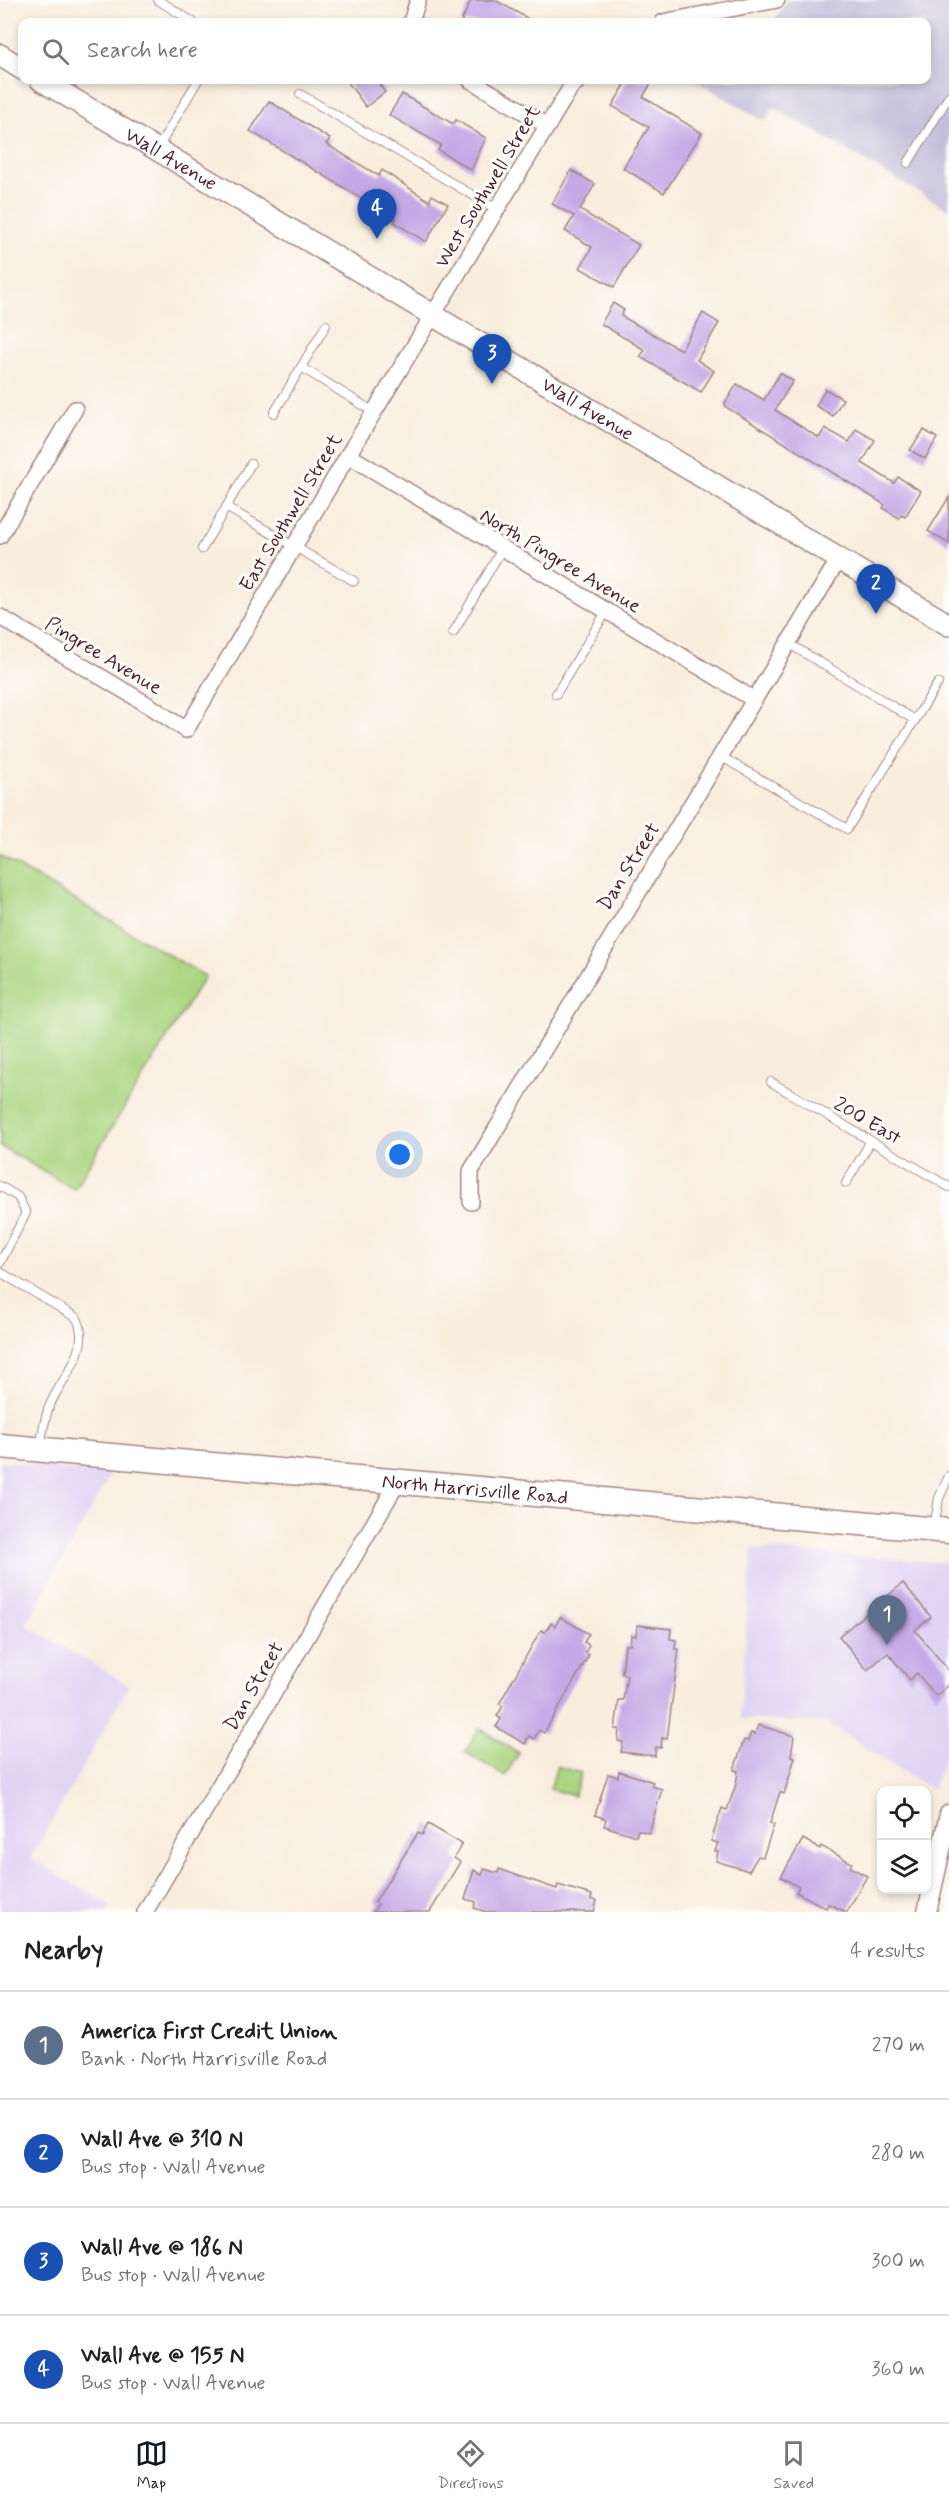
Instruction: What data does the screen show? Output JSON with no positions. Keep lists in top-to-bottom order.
{
  "streets": {
    "main road": ["Wall Avenue", "North Harrisville Road"],
    "street": [
      "West Southwell Street",
      "East Southwell Street",
      "North Pingree Avenue",
      "Pingree Avenue",
      "Dan Street"
    ],
    "lane": ["200 East"]
  },
  "crossings": [
    ["Wall Avenue", "West Southwell Street"],
    ["Wall Avenue", "East Southwell Street"],
    ["Wall Avenue", "Dan Street"],
    ["West Southwell Street", "East Southwell Street"],
    ["East Southwell Street", "North Pingree Avenue"],
    ["East Southwell Street", "Pingree Avenue"],
    ["North Pingree Avenue", "Dan Street"],
    ["Dan Street", "North Harrisville Road"]
  ],
  "page": {
    "search": "Search here",
    "pins": [
      "4",
      "3",
      "2",
      "1"
    ],
    "heading": ["Nearby", "4 results"],
    "list": [
      {
        "mark": "1",
        "name": "America First Credit Union",
        "note": "Bank · North Harrisville Road",
        "value": "270 m"
      },
      {
        "mark": "2",
        "name": "Wall Ave @ 310 N",
        "note": "Bus stop · Wall Avenue",
        "value": "280 m"
      },
      {
        "mark": "3",
        "name": "Wall Ave @ 186 N",
        "note": "Bus stop · Wall Avenue",
        "value": "300 m"
      },
      {
        "mark": "4",
        "name": "Wall Ave @ 155 N",
        "note": "Bus stop · Wall Avenue",
        "value": "360 m"
      }
    ],
    "nav": ["Map", "Directions", "Saved"]
  }
}
